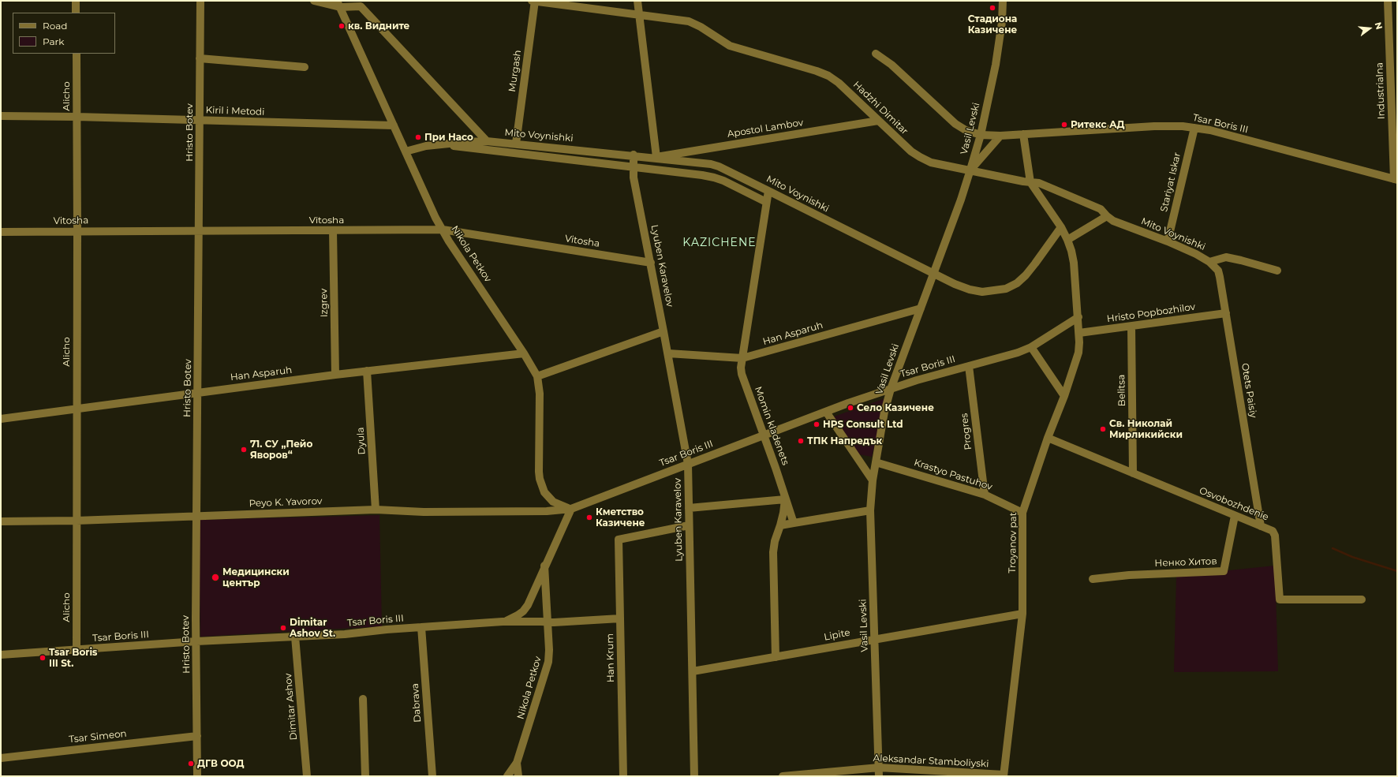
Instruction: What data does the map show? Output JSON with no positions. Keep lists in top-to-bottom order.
{
  "streets": {
    "street": [
      "Murgash",
      "Industrialna",
      "Alicho",
      "Hadzhi Dimitar",
      "Kiril i Metodi",
      "Tsar Boris III",
      "Apostol Lambov",
      "Vasil Levski",
      "Hristo Botev",
      "Mito Voynishki",
      "Stariyat Iskar",
      "Vitosha",
      "Nikola Petkov",
      "Lyuben Karavelov",
      "Izgrev",
      "Hristo Popbozhilov",
      "Han Asparuh",
      "Belitsa",
      "Otets Paisiy",
      "Momin kladenets",
      "Progres",
      "Dyula",
      "Krastyo Pastuhov",
      "Peyo K. Yavorov",
      "Osvobozhdenie",
      "Troyanov pat",
      "Ненко Хитов",
      "Lipite",
      "Han Krum",
      "Dabrava",
      "Dimitar Ashov",
      "Tsar Simeon",
      "Aleksandar Stamboliyski"
    ]
  },
  "crossings": [
    ["Murgash", "Hadzhi Dimitar"],
    ["Murgash", "Mito Voynishki"],
    ["Industrialna", "Tsar Boris III"],
    ["Alicho", "Kiril i Metodi"],
    ["Alicho", "Tsar Boris III"],
    ["Alicho", "Vitosha"],
    ["Alicho", "Han Asparuh"],
    ["Alicho", "Peyo K. Yavorov"],
    ["Hadzhi Dimitar", "Apostol Lambov"],
    ["Hadzhi Dimitar", "Vasil Levski"],
    ["Hadzhi Dimitar", "Mito Voynishki"],
    ["Kiril i Metodi", "Hristo Botev"],
    ["Kiril i Metodi", "Nikola Petkov"],
    ["Tsar Boris III", "Vasil Levski"],
    ["Tsar Boris III", "Hristo Botev"],
    ["Tsar Boris III", "Stariyat Iskar"],
    ["Tsar Boris III", "Nikola Petkov"],
    ["Tsar Boris III", "Lyuben Karavelov"],
    ["Tsar Boris III", "Momin kladenets"],
    ["Tsar Boris III", "Progres"],
    ["Tsar Boris III", "Peyo K. Yavorov"],
    ["Tsar Boris III", "Troyanov pat"],
    ["Tsar Boris III", "Han Krum"],
    ["Tsar Boris III", "Dabrava"],
    ["Tsar Boris III", "Dimitar Ashov"],
    ["Apostol Lambov", "Mito Voynishki"],
    ["Vasil Levski", "Mito Voynishki"],
    ["Vasil Levski", "Han Asparuh"],
    ["Vasil Levski", "Krastyo Pastuhov"],
    ["Vasil Levski", "Lipite"],
    ["Vasil Levski", "Aleksandar Stamboliyski"],
    ["Hristo Botev", "Vitosha"],
    ["Hristo Botev", "Han Asparuh"],
    ["Hristo Botev", "Peyo K. Yavorov"],
    ["Hristo Botev", "Tsar Simeon"],
    ["Mito Voynishki", "Stariyat Iskar"],
    ["Mito Voynishki", "Nikola Petkov"],
    ["Mito Voynishki", "Lyuben Karavelov"],
    ["Mito Voynishki", "Otets Paisiy"],
    ["Mito Voynishki", "Momin kladenets"],
    ["Vitosha", "Nikola Petkov"],
    ["Vitosha", "Lyuben Karavelov"],
    ["Vitosha", "Izgrev"],
    ["Nikola Petkov", "Han Asparuh"],
    ["Nikola Petkov", "Peyo K. Yavorov"],
    ["Lyuben Karavelov", "Han Asparuh"],
    ["Lyuben Karavelov", "Lipite"],
    ["Lyuben Karavelov", "Han Krum"],
    ["Izgrev", "Han Asparuh"],
    ["Hristo Popbozhilov", "Belitsa"],
    ["Hristo Popbozhilov", "Otets Paisiy"],
    ["Hristo Popbozhilov", "Troyanov pat"],
    ["Han Asparuh", "Momin kladenets"],
    ["Han Asparuh", "Dyula"],
    ["Belitsa", "Osvobozhdenie"],
    ["Otets Paisiy", "Osvobozhdenie"],
    ["Progres", "Krastyo Pastuhov"],
    ["Dyula", "Peyo K. Yavorov"],
    ["Krastyo Pastuhov", "Troyanov pat"],
    ["Osvobozhdenie", "Troyanov pat"],
    ["Osvobozhdenie", "Ненко Хитов"],
    ["Troyanov pat", "Lipite"],
    ["Troyanov pat", "Aleksandar Stamboliyski"]
  ],
  "districts": ["KAZICHENE"],
  "places": [
    "Стадиона Казичене",
    "кв. Видните",
    "Ритекс АД",
    "При Насо",
    "Село Казичене",
    "HPS Consult Ltd",
    "Св. Николай Мирликийски",
    "ТПК Напредък",
    "71. СУ „Пейо Яворов“",
    "Кметство Казичене",
    "Медицински център",
    "Dimitar Ashov St.",
    "Tsar Boris III St.",
    "ДГВ ООД"
  ],
  "legend": ["Road", "Park"],
  "north": "right"
}
